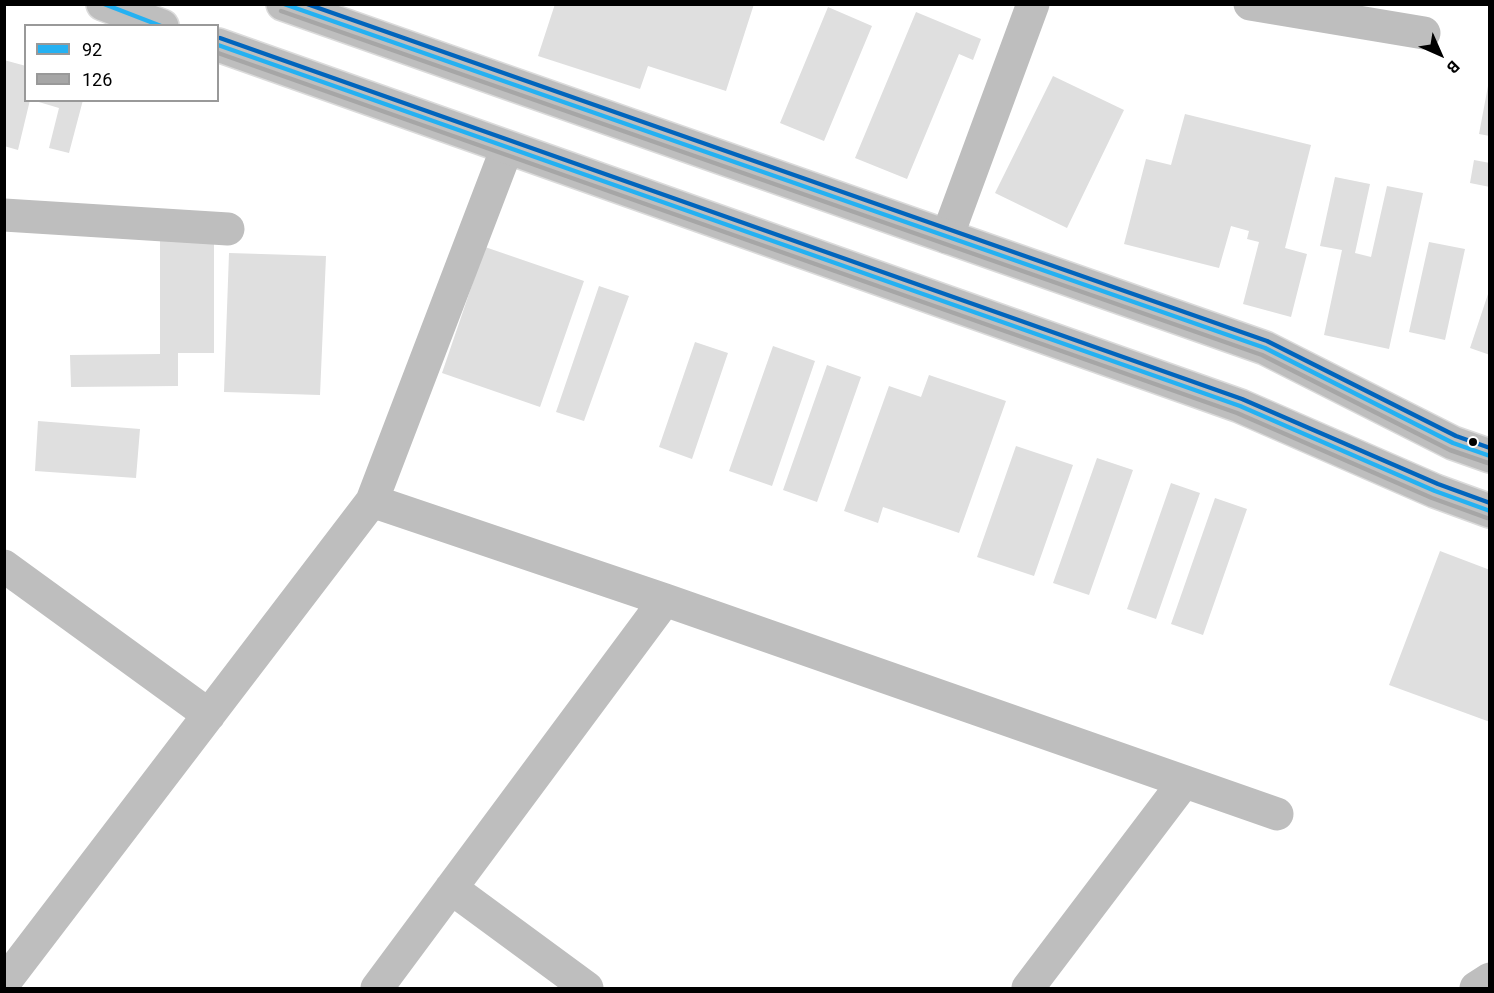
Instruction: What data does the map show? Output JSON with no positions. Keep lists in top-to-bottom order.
{
  "lines": ["transit line 92", "transit line 126"],
  "legend": ["92", "126"],
  "north": "bottom right"
}
